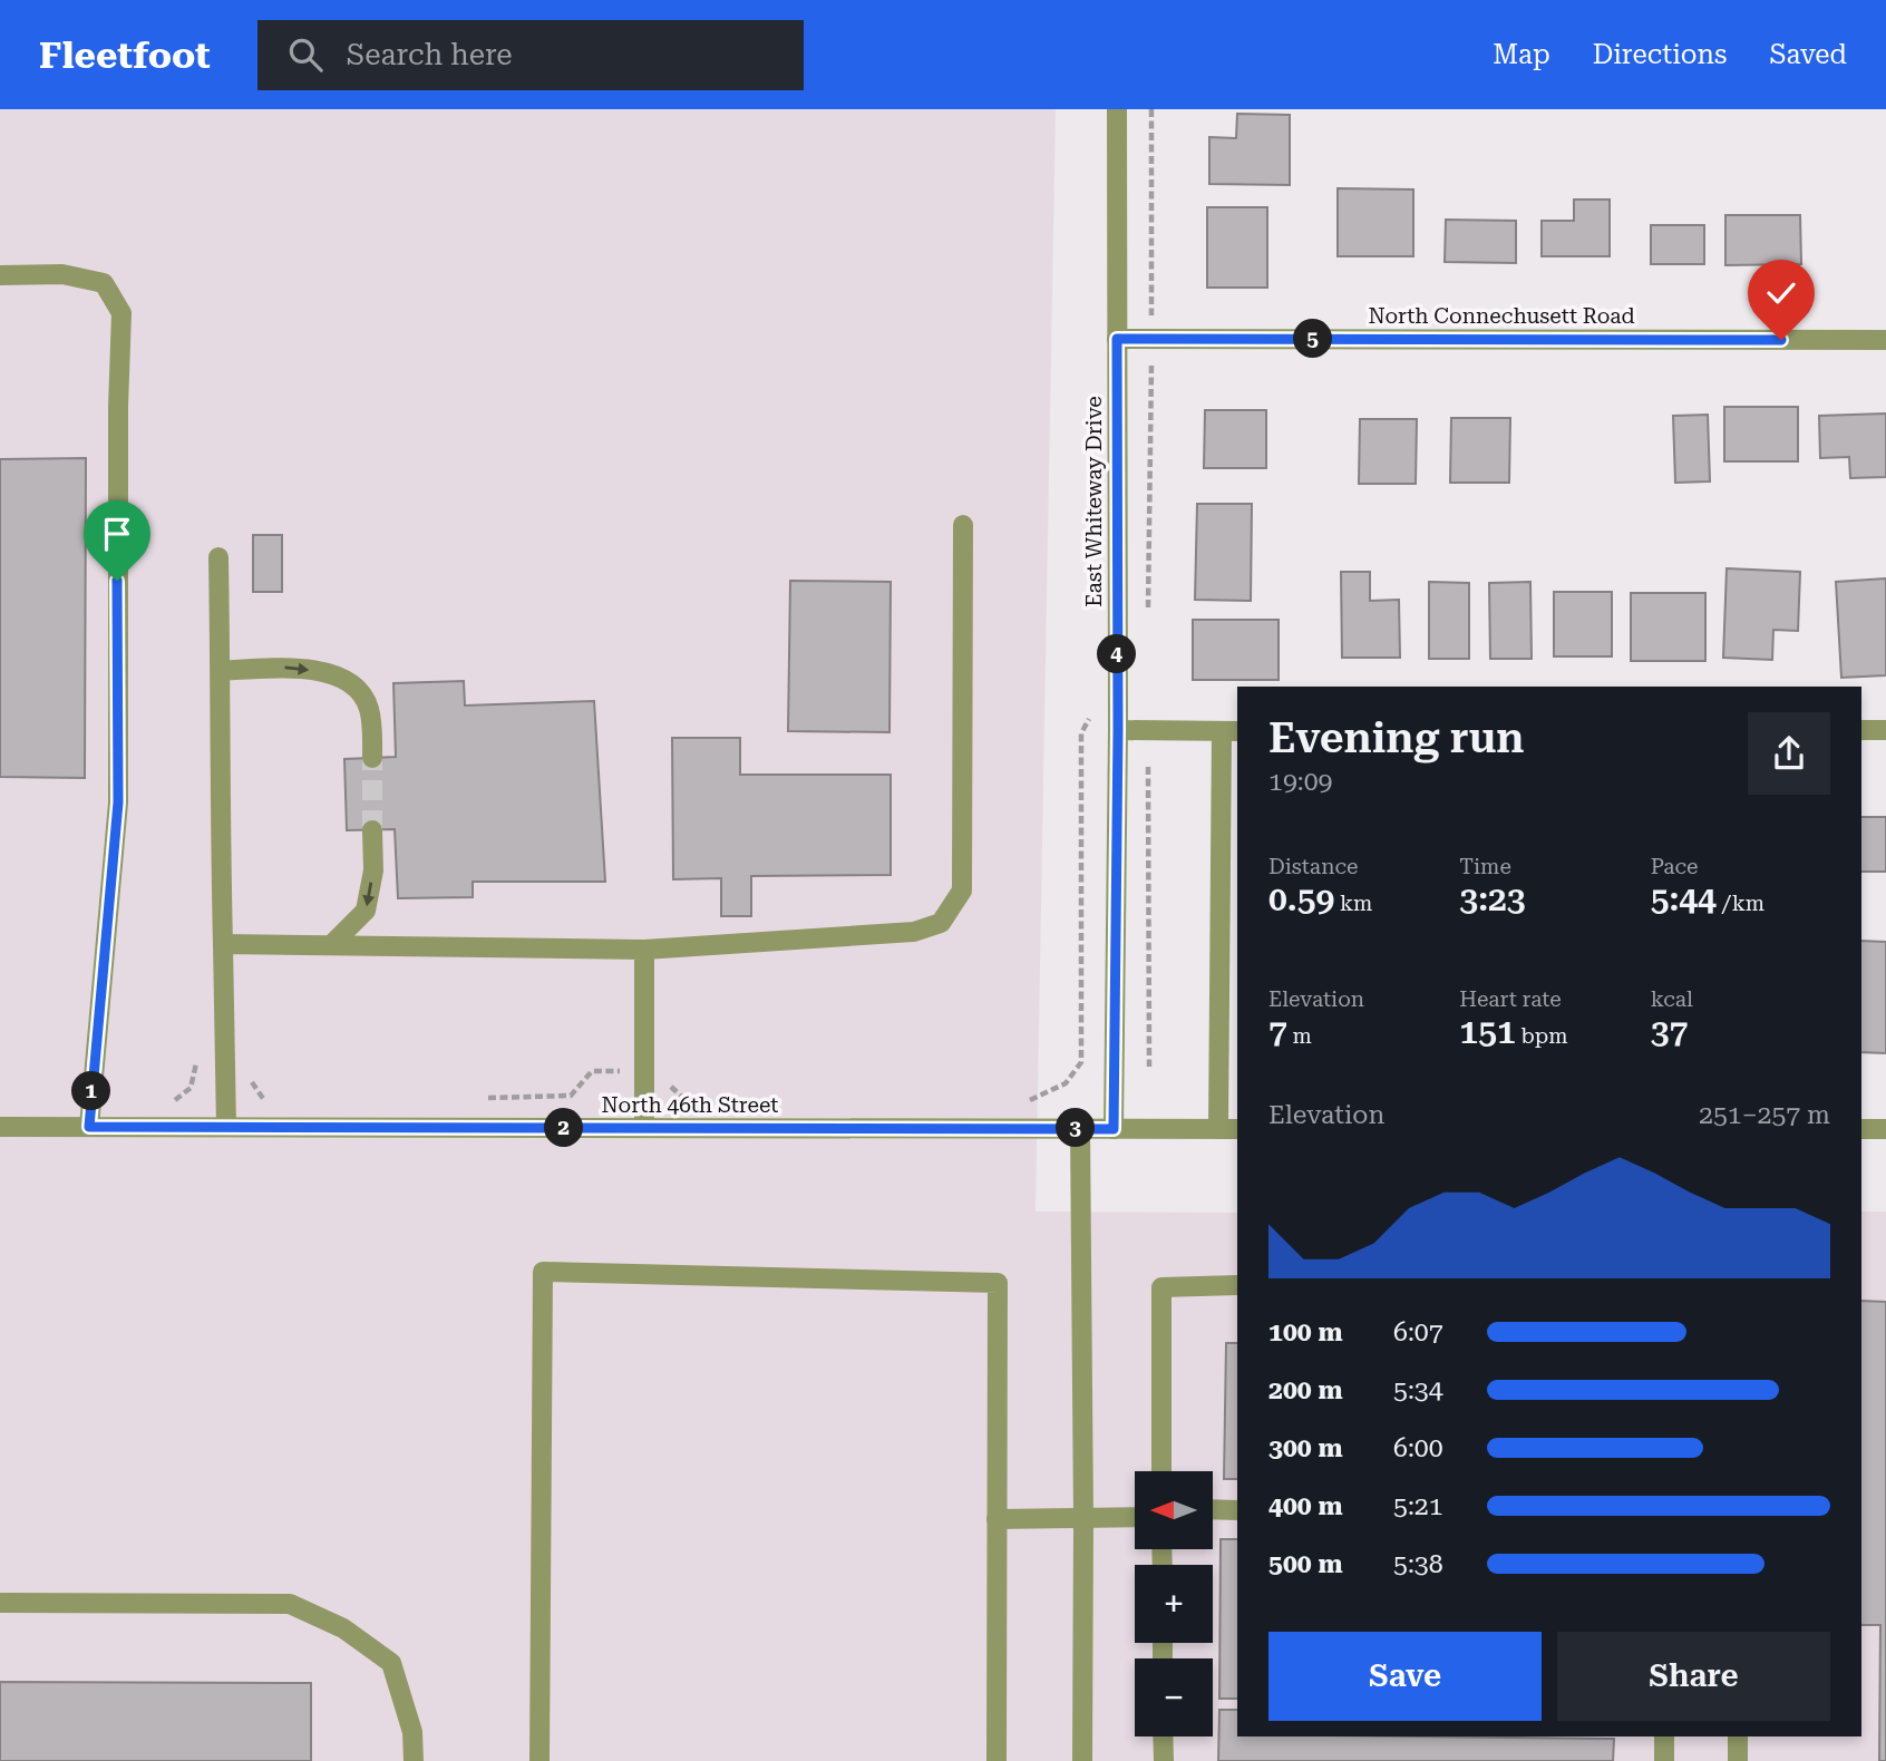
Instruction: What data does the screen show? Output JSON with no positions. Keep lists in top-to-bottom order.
{
  "streets": {
    "street": ["North Connechusett Road", "East Whiteway Drive", "North 46th Street"]
  },
  "crossings": [
    ["North Connechusett Road", "East Whiteway Drive"],
    ["East Whiteway Drive", "North 46th Street"]
  ],
  "north": "left",
  "page": {
    "header": "Fleetfoot",
    "search": "Search here",
    "nav": ["Map", "Directions", "Saved"],
    "pins": [
      "5",
      "4",
      "1",
      "2",
      "3"
    ],
    "heading": ["Evening run", "19:09"],
    "stats": [
      ["Distance", "0.59 km"],
      ["Time", "3:23"],
      ["Pace", "5:44 /km"],
      ["Elevation", "7 m"],
      ["Heart rate", "151 bpm"],
      ["kcal", "37"]
    ],
    "chart": ["Elevation", "251–257 m"],
    "list": [
      {
        "name": "100 m",
        "note": "6:07"
      },
      {
        "name": "200 m",
        "note": "5:34"
      },
      {
        "name": "300 m",
        "note": "6:00"
      },
      {
        "name": "400 m",
        "note": "5:21"
      },
      {
        "name": "500 m",
        "note": "5:38"
      }
    ],
    "map_buttons": ["+", "−"],
    "buttons": ["Save", "Share"]
  }
}
